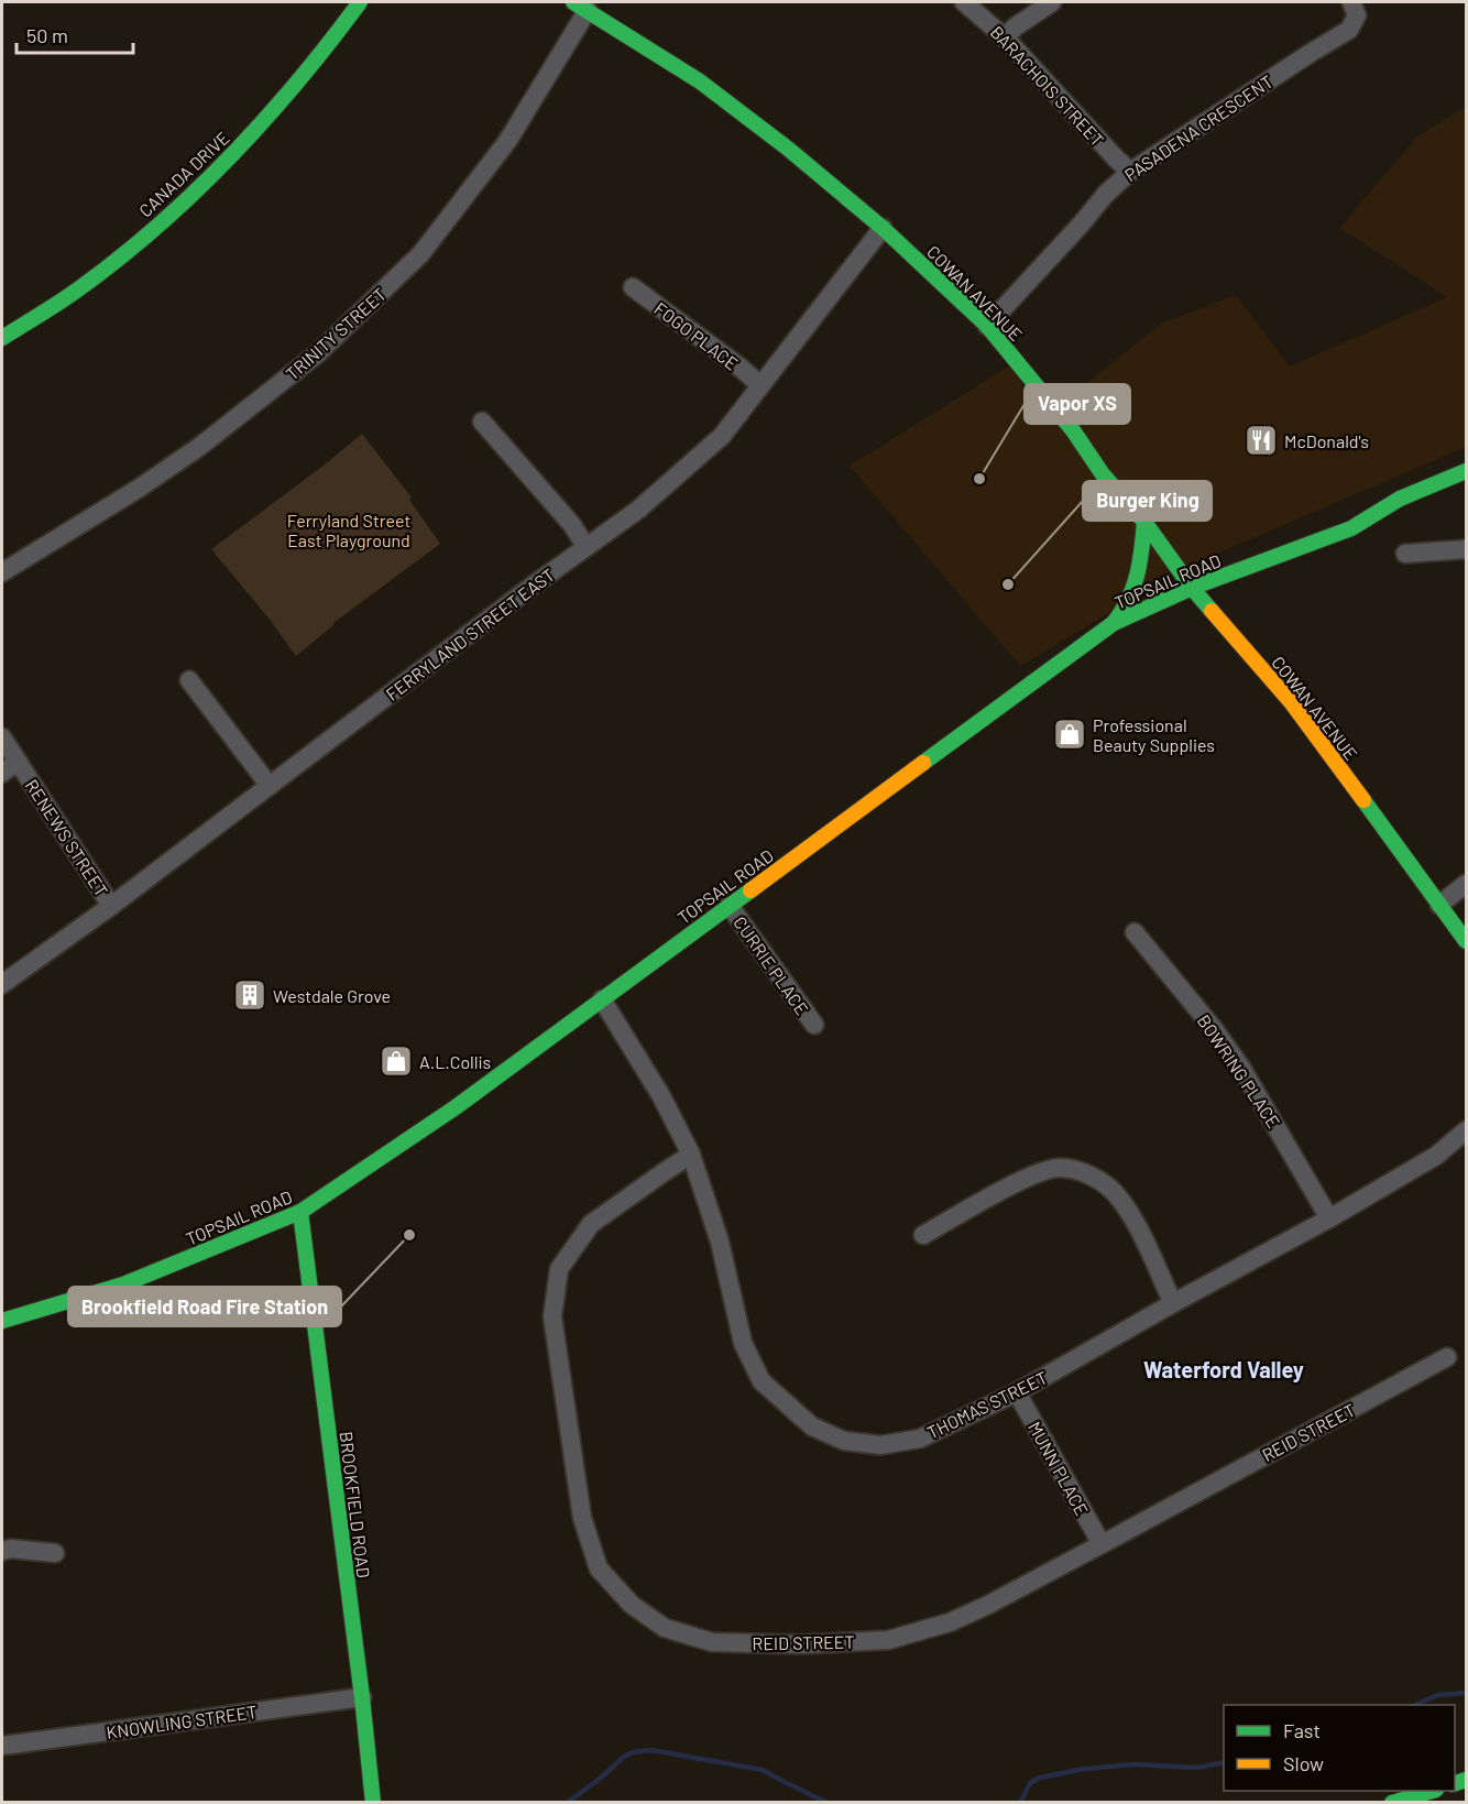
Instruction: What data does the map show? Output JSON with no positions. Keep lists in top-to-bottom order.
{
  "streets": {
    "main road": [
      "CANADA DRIVE",
      "COWAN AVENUE",
      "TOPSAIL ROAD",
      "BROOKFIELD ROAD"
    ],
    "street": [
      "BARACHOIS STREET",
      "PASADENA CRESCENT",
      "TRINITY STREET",
      "FOGO PLACE",
      "FERRYLAND STREET EAST",
      "RENEWS STREET",
      "CURRIE PLACE",
      "BOWRING PLACE",
      "THOMAS STREET",
      "REID STREET",
      "MUNN PLACE",
      "KNOWLING STREET"
    ]
  },
  "crossings": [
    ["BARACHOIS STREET", "PASADENA CRESCENT"],
    ["PASADENA CRESCENT", "COWAN AVENUE"],
    ["COWAN AVENUE", "TRINITY STREET"],
    ["COWAN AVENUE", "TOPSAIL ROAD"],
    ["COWAN AVENUE", "FERRYLAND STREET EAST"],
    ["FOGO PLACE", "FERRYLAND STREET EAST"],
    ["TOPSAIL ROAD", "CURRIE PLACE"],
    ["TOPSAIL ROAD", "THOMAS STREET"],
    ["TOPSAIL ROAD", "BROOKFIELD ROAD"],
    ["FERRYLAND STREET EAST", "RENEWS STREET"],
    ["BOWRING PLACE", "THOMAS STREET"],
    ["THOMAS STREET", "REID STREET"],
    ["THOMAS STREET", "MUNN PLACE"],
    ["REID STREET", "MUNN PLACE"],
    ["BROOKFIELD ROAD", "KNOWLING STREET"]
  ],
  "districts": ["Waterford Valley"],
  "parks": ["Ferryland Street East Playground"],
  "places": {
    "restaurant": ["McDonald's"],
    "other": ["Vapor XS", "Burger King", "Brookfield Road Fire Station"],
    "shop": ["Professional Beauty Supplies", "A.L.Collis"],
    "building": ["Westdale Grove"]
  },
  "legend": ["Fast", "Slow"],
  "scale_bar": "50 m"
}
